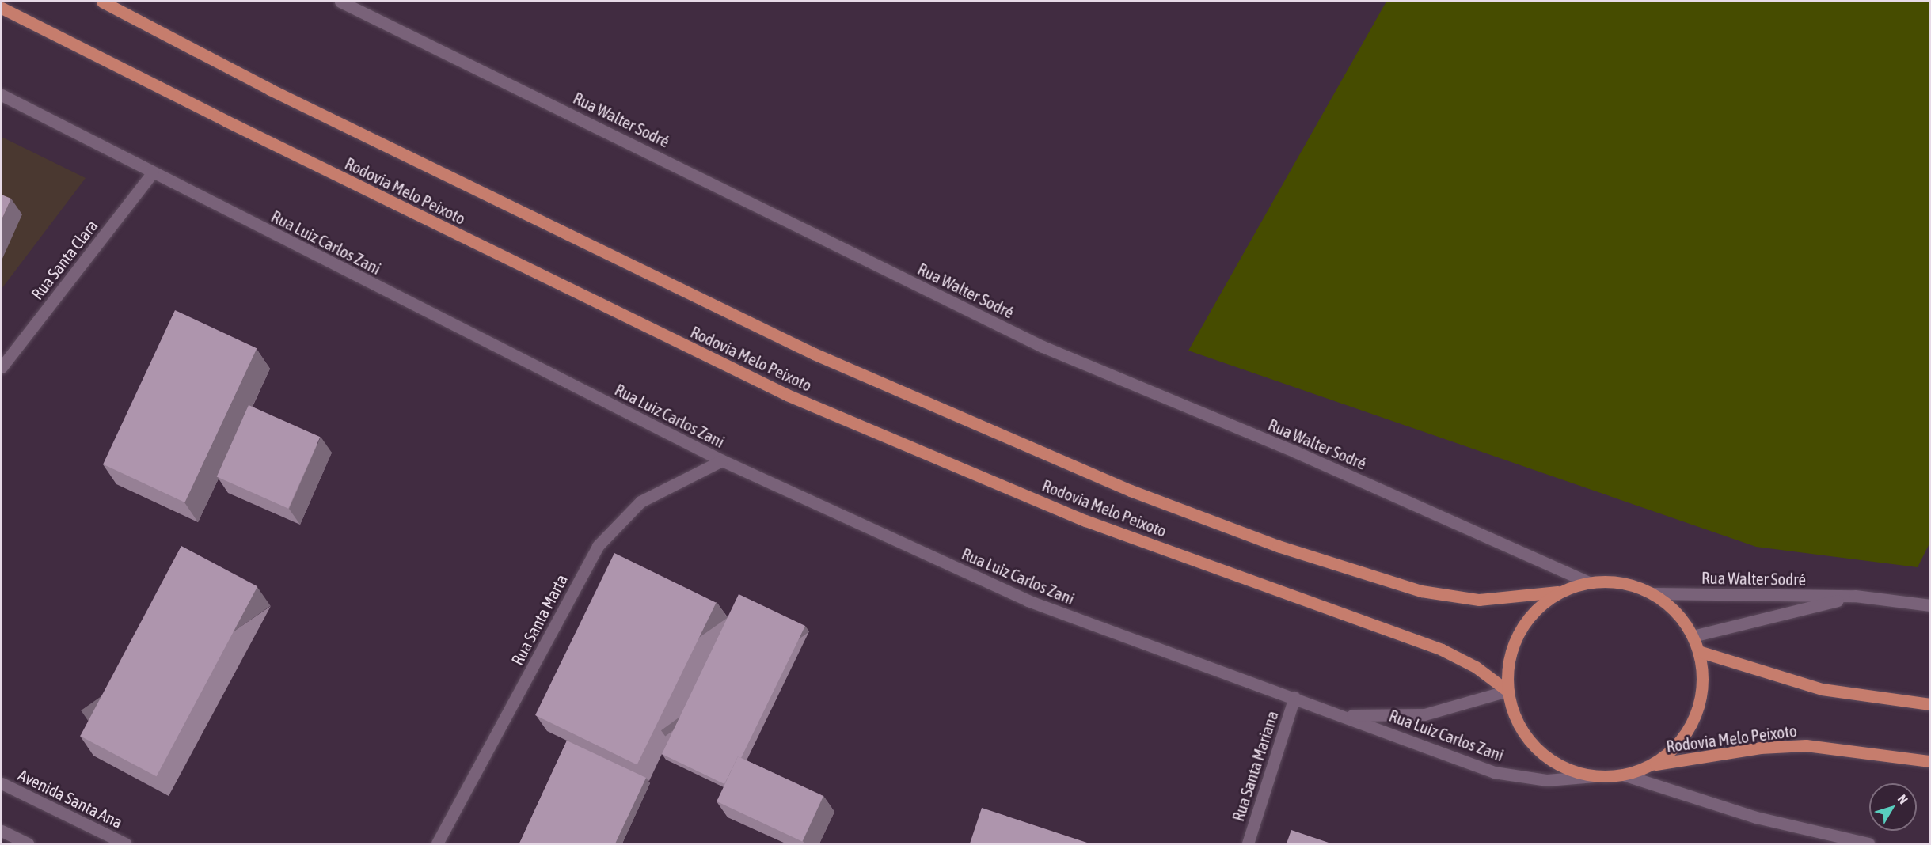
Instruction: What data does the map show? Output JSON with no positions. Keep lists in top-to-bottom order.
{
  "streets": {
    "main road": ["Rodovia Melo Peixoto"],
    "street": [
      "Rua Walter Sodré",
      "Rua Luiz Carlos Zani",
      "Rua Santa Clara",
      "Rua Santa Marta",
      "Rua Santa Mariana",
      "Avenida Santa Ana"
    ]
  },
  "crossings": [
    ["Rodovia Melo Peixoto", "Rua Luiz Carlos Zani"],
    ["Rua Luiz Carlos Zani", "Rua Santa Clara"],
    ["Rua Luiz Carlos Zani", "Rua Santa Marta"],
    ["Rua Luiz Carlos Zani", "Rua Santa Mariana"]
  ],
  "north": "top right"
}
